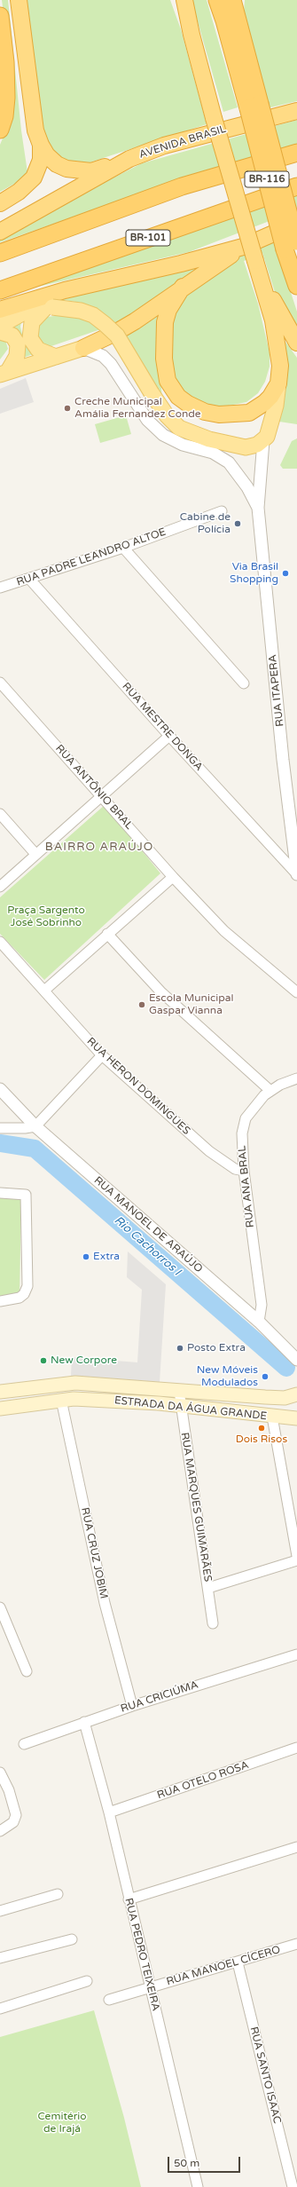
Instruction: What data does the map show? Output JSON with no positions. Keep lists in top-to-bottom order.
{
  "streets": {
    "highway": ["AVENIDA BRASIL", "BR-101"],
    "main road": ["ESTRADA DA ÁGUA GRANDE"],
    "street": [
      "RUA PADRE LEANDRO ALTOE",
      "RUA ITAPERA",
      "RUA MESTRE DONGA",
      "RUA ANTÔNIO BRAL",
      "RUA HERON DOMINGUES",
      "RUA ANA BRAL",
      "RUA MANOEL DE ARAÚJO",
      "RUA MARQUES GUIMARÃES",
      "RUA CRUZ JOBIM",
      "RUA CRICIÚMA",
      "RUA OTELO ROSA",
      "RUA PEDRO TEIXEIRA",
      "RUA MANOEL CÍCERO",
      "RUA SANTO ISAAC"
    ]
  },
  "crossings": [
    ["RUA PADRE LEANDRO ALTOE", "RUA MESTRE DONGA"],
    ["RUA ITAPERA", "RUA MESTRE DONGA"],
    ["RUA HERON DOMINGUES", "RUA ANA BRAL"],
    ["RUA ANA BRAL", "RUA MANOEL DE ARAÚJO"],
    ["ESTRADA DA ÁGUA GRANDE", "RUA MARQUES GUIMARÃES"],
    ["ESTRADA DA ÁGUA GRANDE", "RUA CRUZ JOBIM"],
    ["RUA CRUZ JOBIM", "RUA CRICIÚMA"],
    ["RUA CRICIÚMA", "RUA PEDRO TEIXEIRA"],
    ["RUA OTELO ROSA", "RUA PEDRO TEIXEIRA"],
    ["RUA PEDRO TEIXEIRA", "RUA MANOEL CÍCERO"],
    ["RUA MANOEL CÍCERO", "RUA SANTO ISAAC"]
  ],
  "districts": ["BAIRRO ARAÚJO"],
  "water": ["Rio Cachorros I"],
  "parks": ["Praça Sargento José Sobrinho", "Cemitério de Irajá"],
  "places": [
    "Creche Municipal Amália Fernandez Conde",
    "Cabine de Polícia",
    "Via Brasil Shopping",
    "Escola Municipal Gaspar Vianna",
    "Extra",
    "Posto Extra",
    "New Corpore",
    "New Móveis Modulados",
    "Dois Risos"
  ],
  "scale_bar": "50 m"
}
